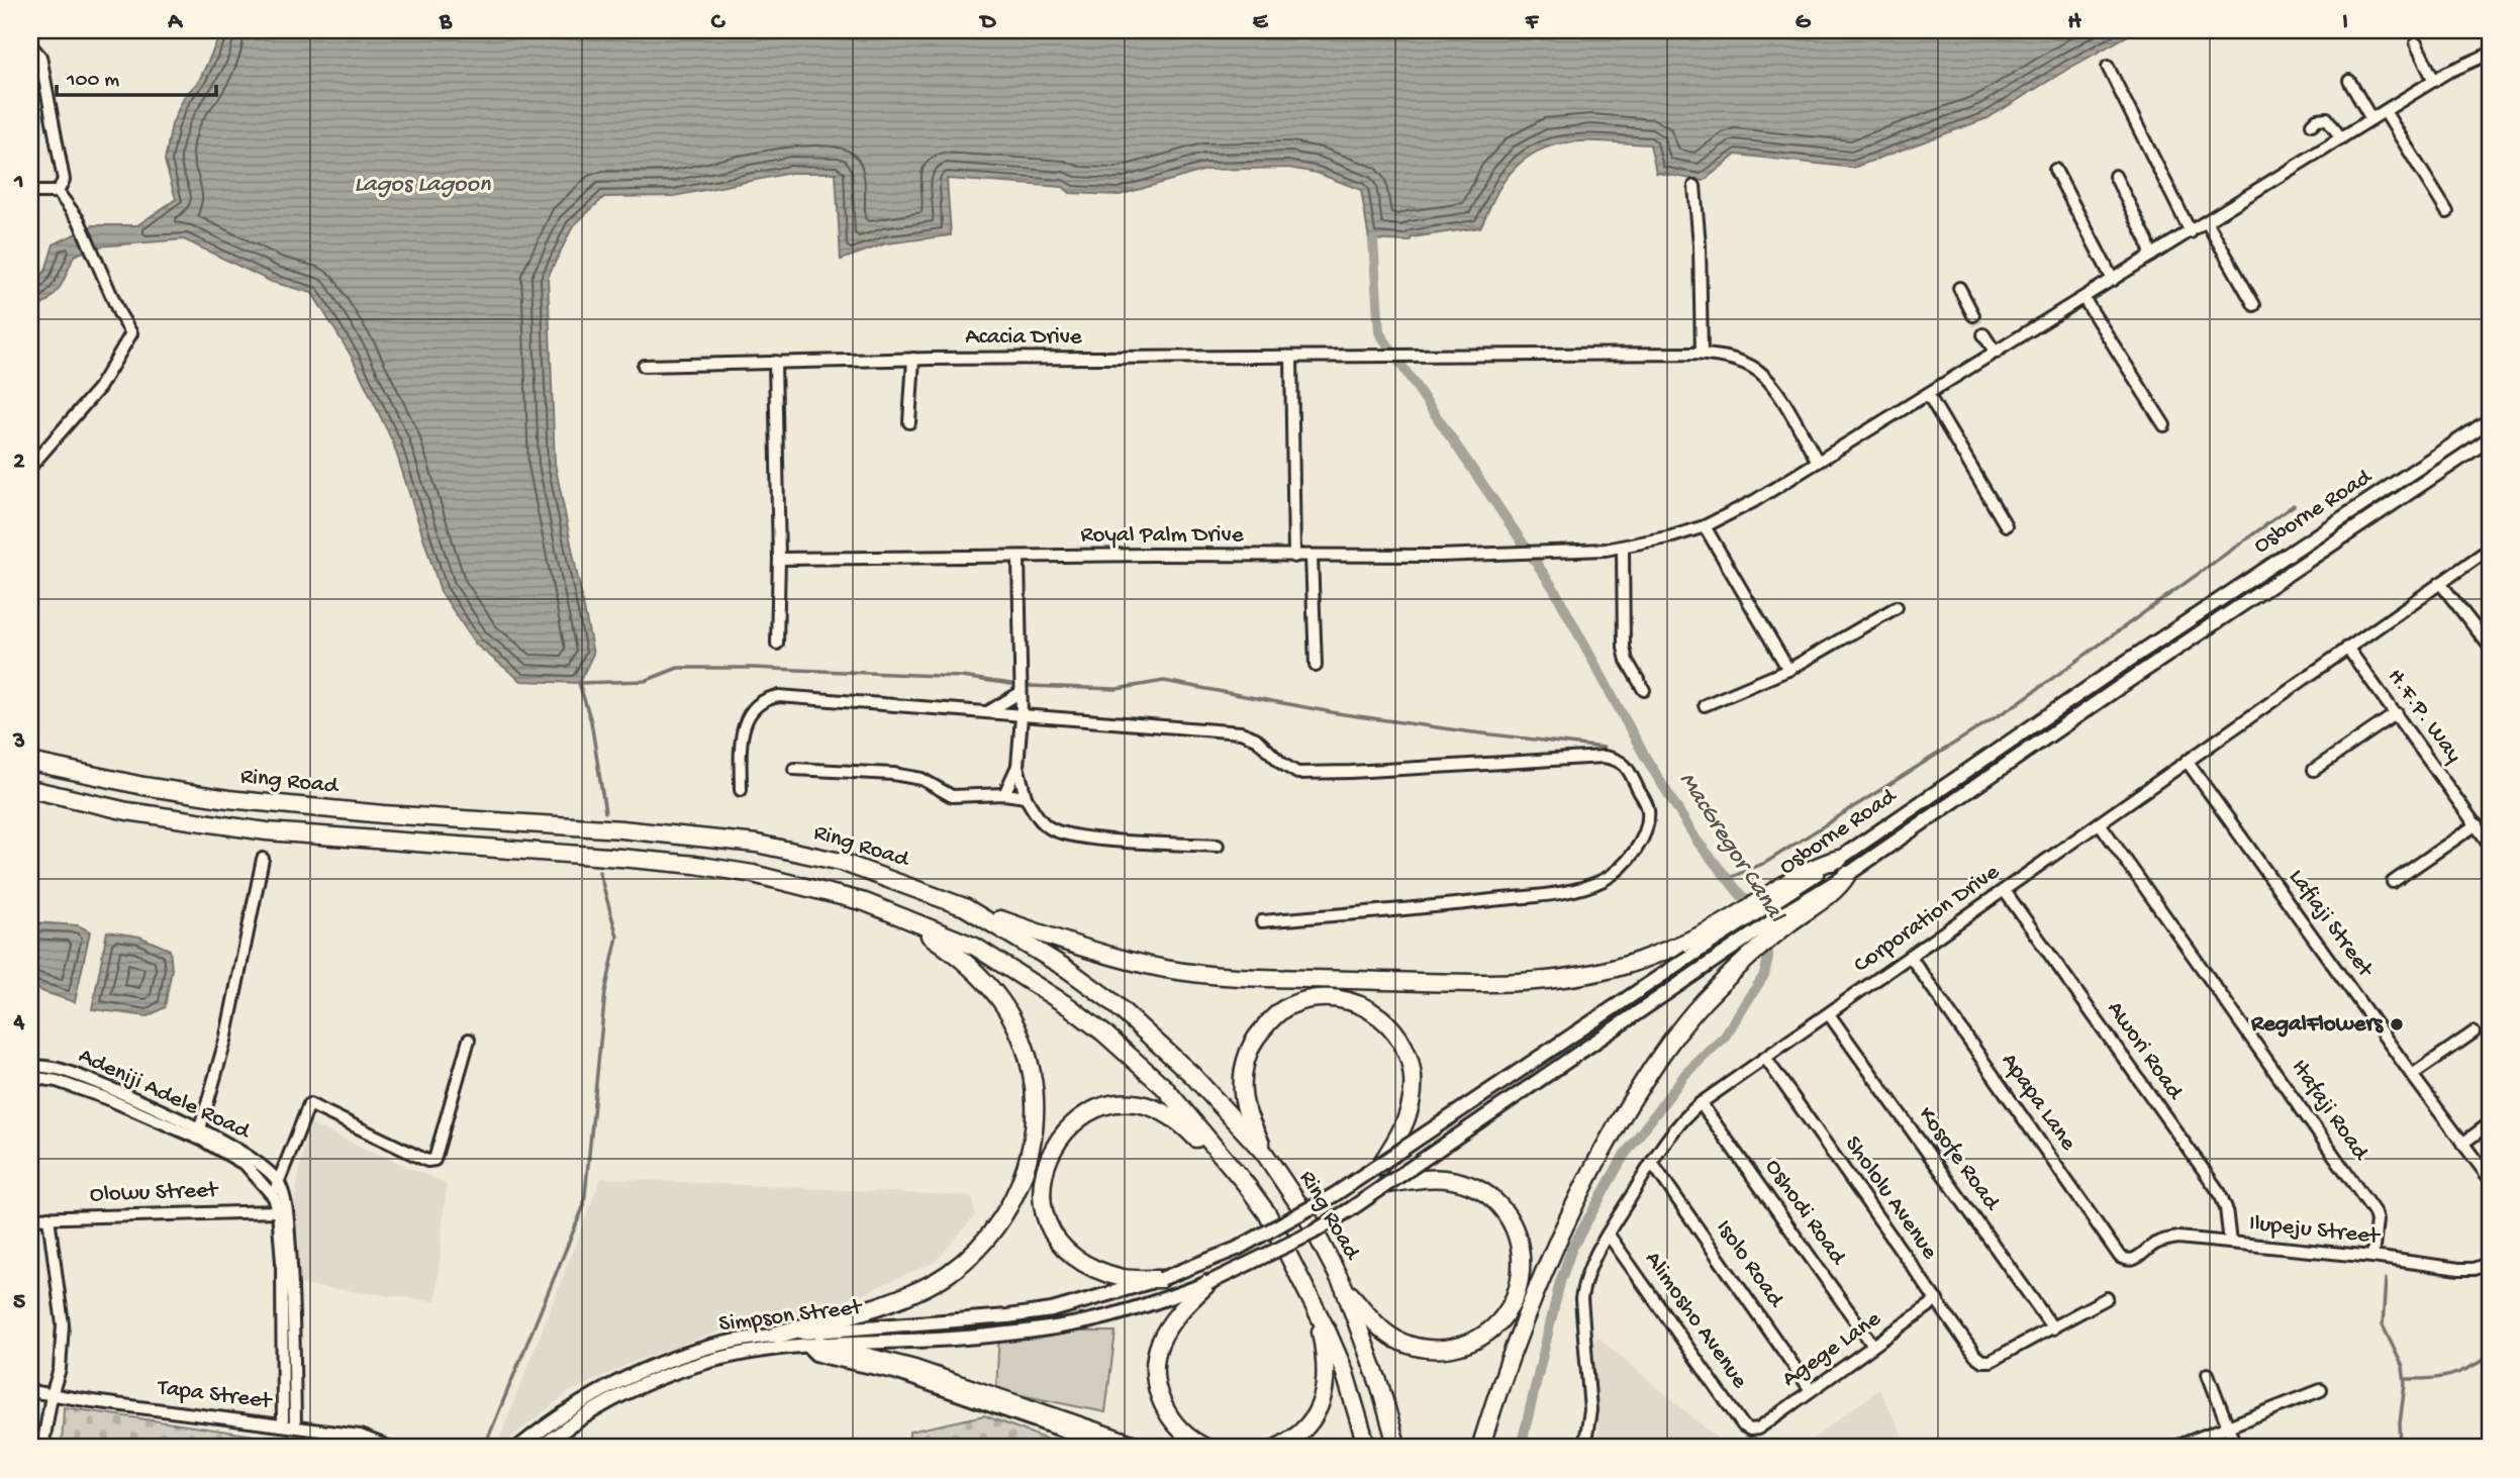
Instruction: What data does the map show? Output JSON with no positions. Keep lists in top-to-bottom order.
{
  "streets": {
    "highway": ["Ring Road"],
    "main road": ["Osborne Road", "Simpson Street"],
    "street": [
      "Acacia Drive",
      "Royal Palm Drive",
      "H.F.P. Way",
      "Corporation Drive",
      "Lafiaji Street",
      "Awori Road",
      "Adeniji Adele Road",
      "Apapa Lane",
      "Itafaji Road",
      "Kosofe Road",
      "Olowu Street",
      "Shololu Avenue",
      "Oshodi Road",
      "Ilupeju Street",
      "Isolo Road",
      "Alimosho Avenue",
      "Agege Lane",
      "Tapa Street"
    ]
  },
  "crossings": [
    ["Acacia Drive", "Royal Palm Drive"],
    ["H.F.P. Way", "Corporation Drive"],
    ["Corporation Drive", "Lafiaji Street"],
    ["Corporation Drive", "Awori Road"],
    ["Corporation Drive", "Apapa Lane"],
    ["Corporation Drive", "Itafaji Road"],
    ["Corporation Drive", "Kosofe Road"],
    ["Corporation Drive", "Shololu Avenue"],
    ["Corporation Drive", "Oshodi Road"],
    ["Corporation Drive", "Isolo Road"],
    ["Corporation Drive", "Alimosho Avenue"],
    ["Awori Road", "Ilupeju Street"],
    ["Adeniji Adele Road", "Olowu Street"],
    ["Adeniji Adele Road", "Tapa Street"],
    ["Apapa Lane", "Ilupeju Street"],
    ["Itafaji Road", "Ilupeju Street"],
    ["Kosofe Road", "Shololu Avenue"],
    ["Shololu Avenue", "Agege Lane"],
    ["Oshodi Road", "Agege Lane"],
    ["Isolo Road", "Agege Lane"],
    ["Alimosho Avenue", "Agege Lane"]
  ],
  "water": ["Lagos Lagoon", "MacGregor Canal"],
  "places": ["RegalFlowers"],
  "scale_bar": "100 m",
  "grid": {
    "columns": [
      "A",
      "B",
      "C",
      "D",
      "E",
      "F",
      "G",
      "H",
      "I"
    ],
    "rows": [
      "1",
      "2",
      "3",
      "4",
      "5"
    ]
  }
}
